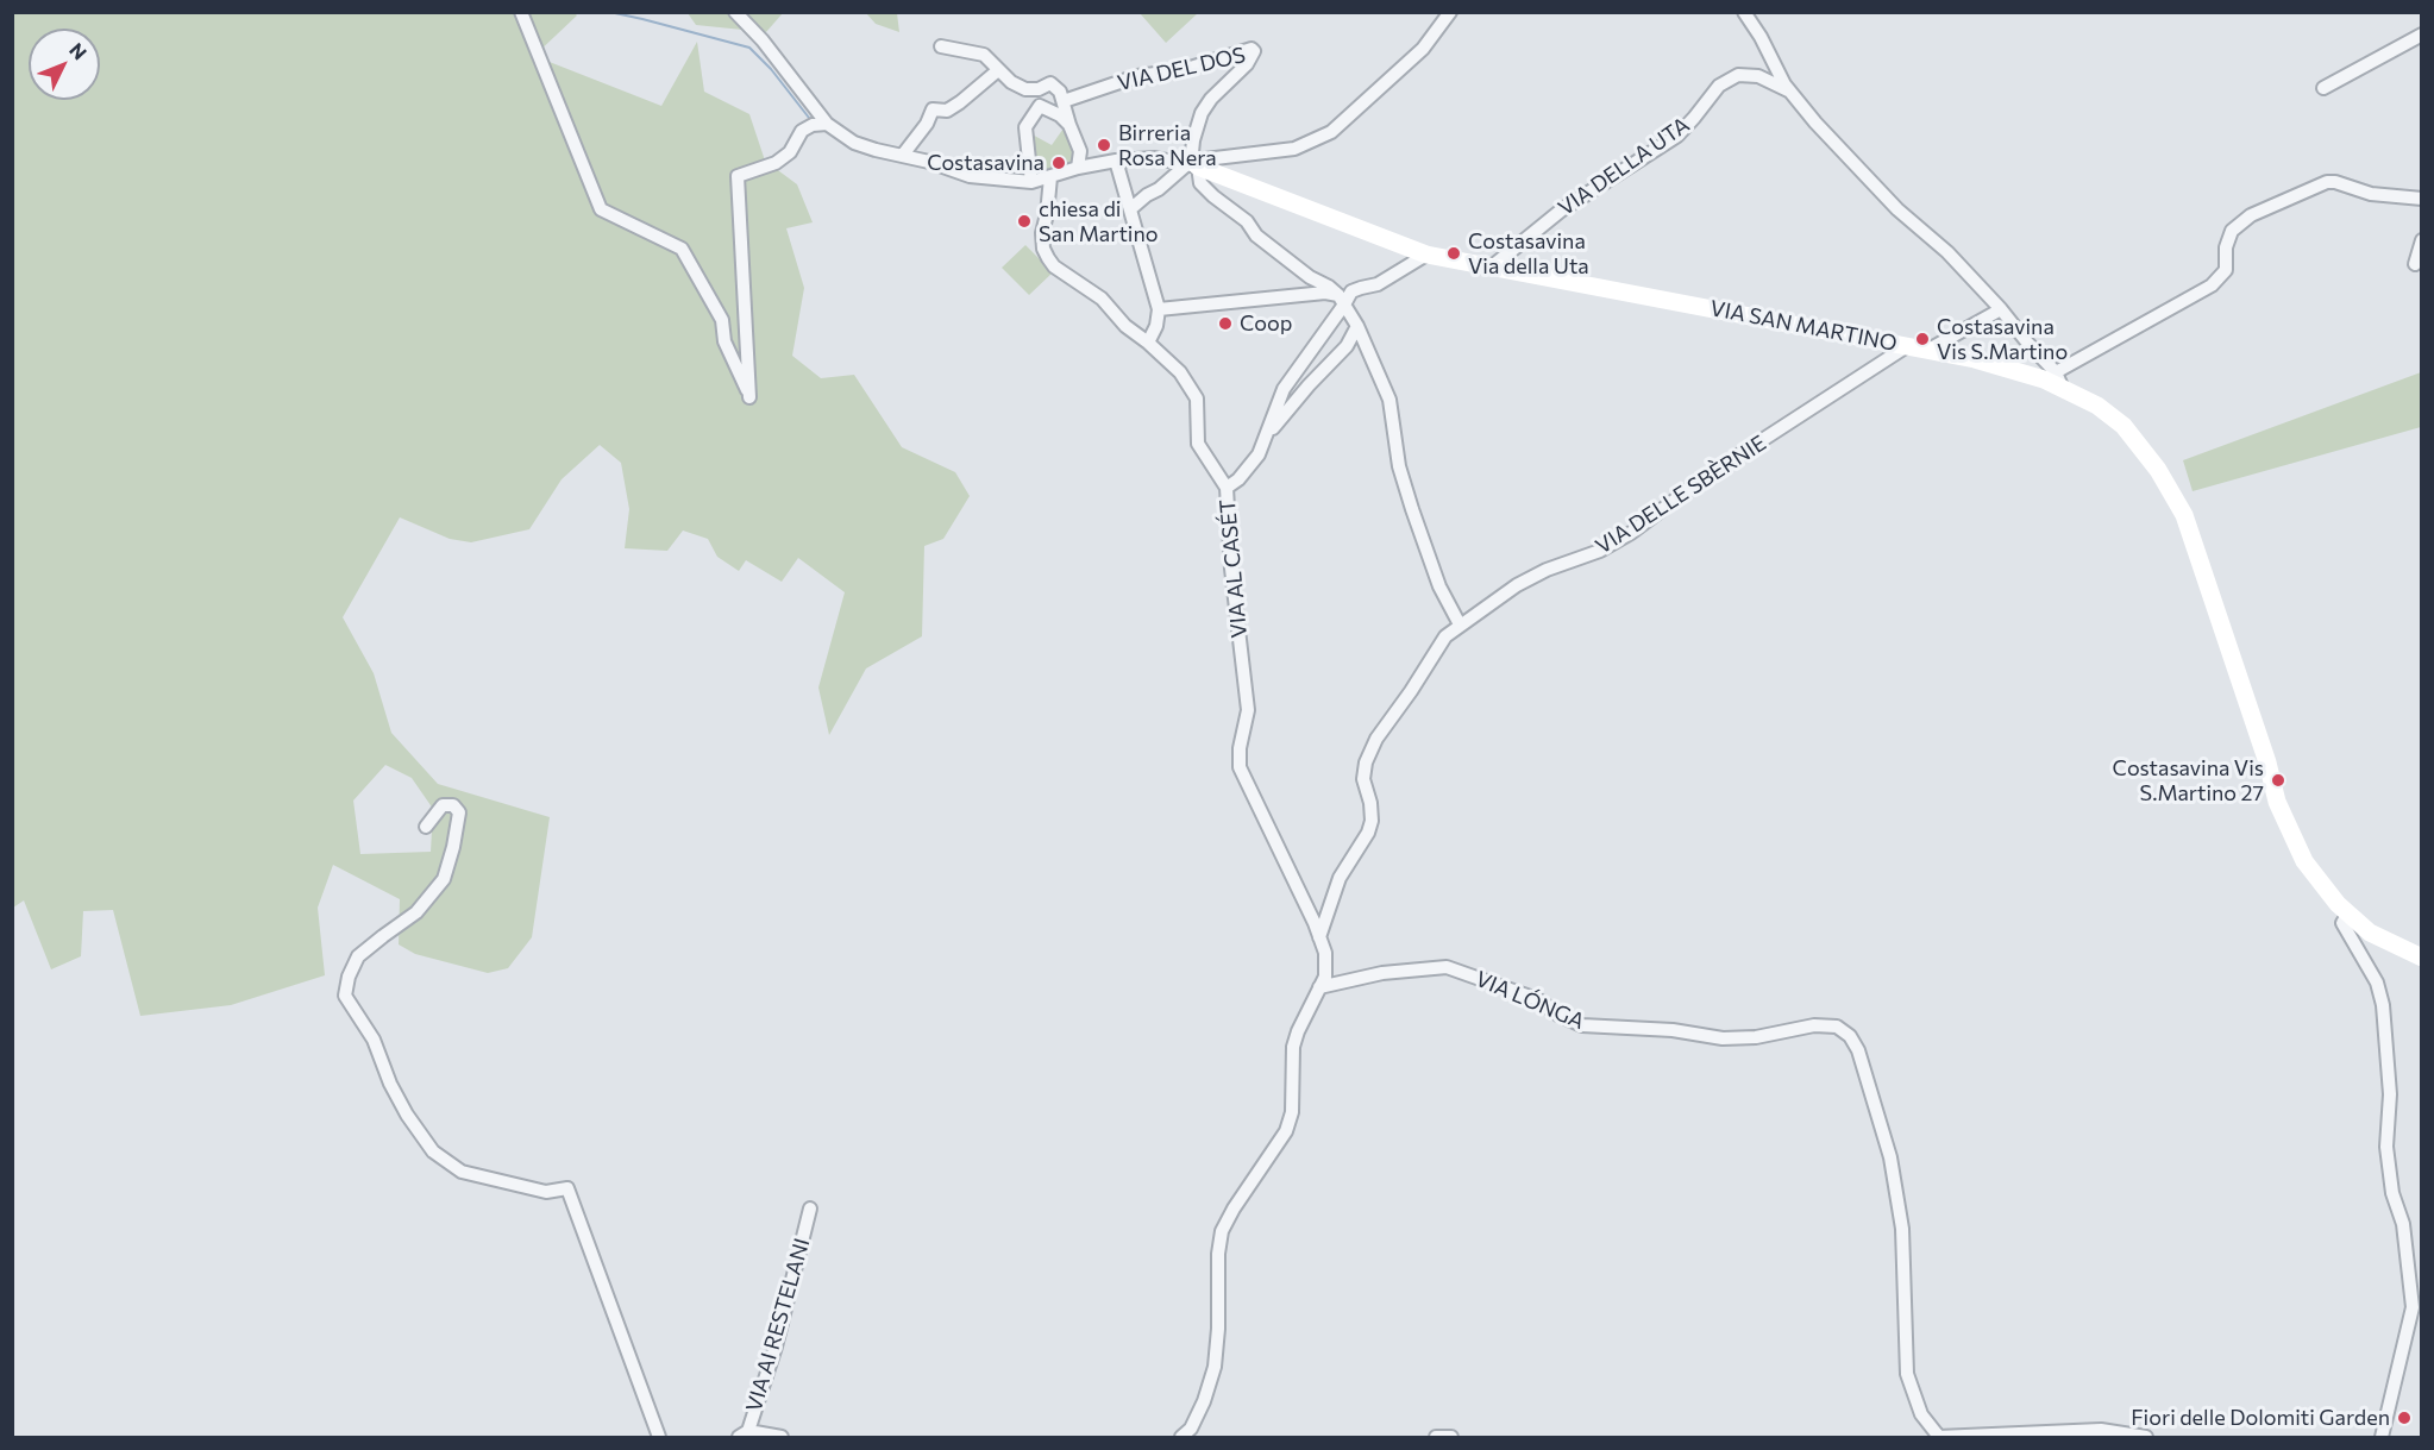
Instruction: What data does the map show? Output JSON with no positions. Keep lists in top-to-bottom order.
{
  "streets": {
    "street": [
      "VIA DEL DOS",
      "VIA DELLA UTA",
      "VIA SAN MARTINO",
      "VIA DELLE SBÈRNIE",
      "VIA AL CASÉT",
      "VIA LÓNGA",
      "VIA AI RESTELANI"
    ]
  },
  "crossings": [
    ["VIA DEL DOS", "VIA SAN MARTINO"],
    ["VIA DELLA UTA", "VIA SAN MARTINO"],
    ["VIA SAN MARTINO", "VIA DELLE SBÈRNIE"],
    ["VIA SAN MARTINO", "VIA AL CASÉT"],
    ["VIA DELLE SBÈRNIE", "VIA AL CASÉT"]
  ],
  "places": [
    "Birreria Rosa Nera",
    "Costasavina",
    "chiesa di San Martino",
    "Costasavina Via della Uta",
    "Coop",
    "Costasavina Vis S.Martino",
    "Costasavina Vis S.Martino 27",
    "Fiori delle Dolomiti Garden"
  ],
  "north": "top right"
}
